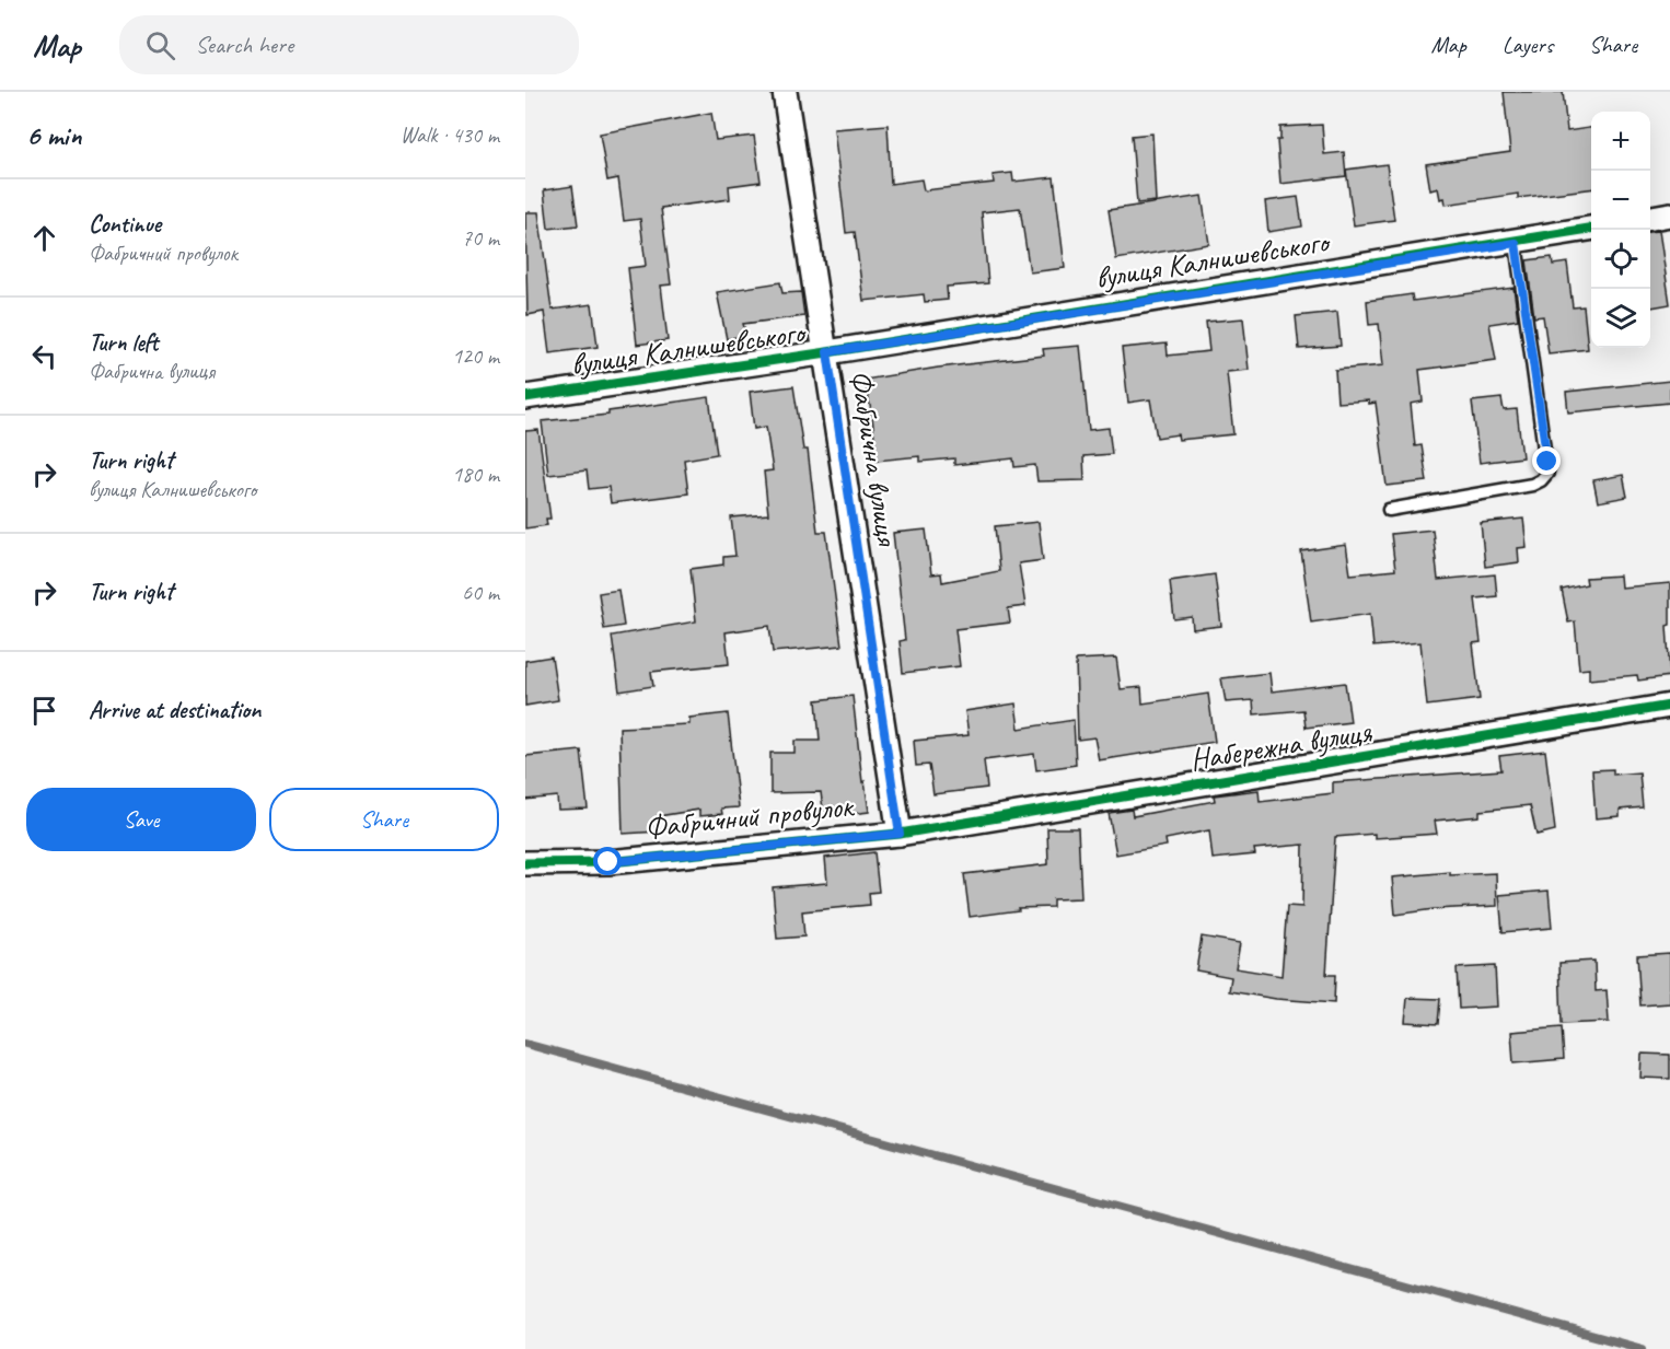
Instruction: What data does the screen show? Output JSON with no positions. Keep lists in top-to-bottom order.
{
  "streets": {
    "street": [
      "вулиця Калнишевського",
      "Фабрична вулиця",
      "Набережна вулиця",
      "Фабричний провулок"
    ]
  },
  "crossings": [
    ["вулиця Калнишевського", "Фабрична вулиця"],
    ["Фабрична вулиця", "Набережна вулиця"],
    ["Фабрична вулиця", "Фабричний провулок"],
    ["Набережна вулиця", "Фабричний провулок"]
  ],
  "page": {
    "header": "Map",
    "search": "Search here",
    "nav": ["Map", "Layers", "Share"],
    "heading": ["6 min", "Walk · 430 m"],
    "map_buttons": ["+", "−"],
    "list": [
      ["Continue", "Фабричний провулок", "70 m"],
      ["Turn left", "Фабрична вулиця", "120 m"],
      ["Turn right", "вулиця Калнишевського", "180 m"],
      ["Turn right", "60 m"],
      "Arrive at destination"
    ],
    "buttons": ["Save", "Share"]
  }
}
